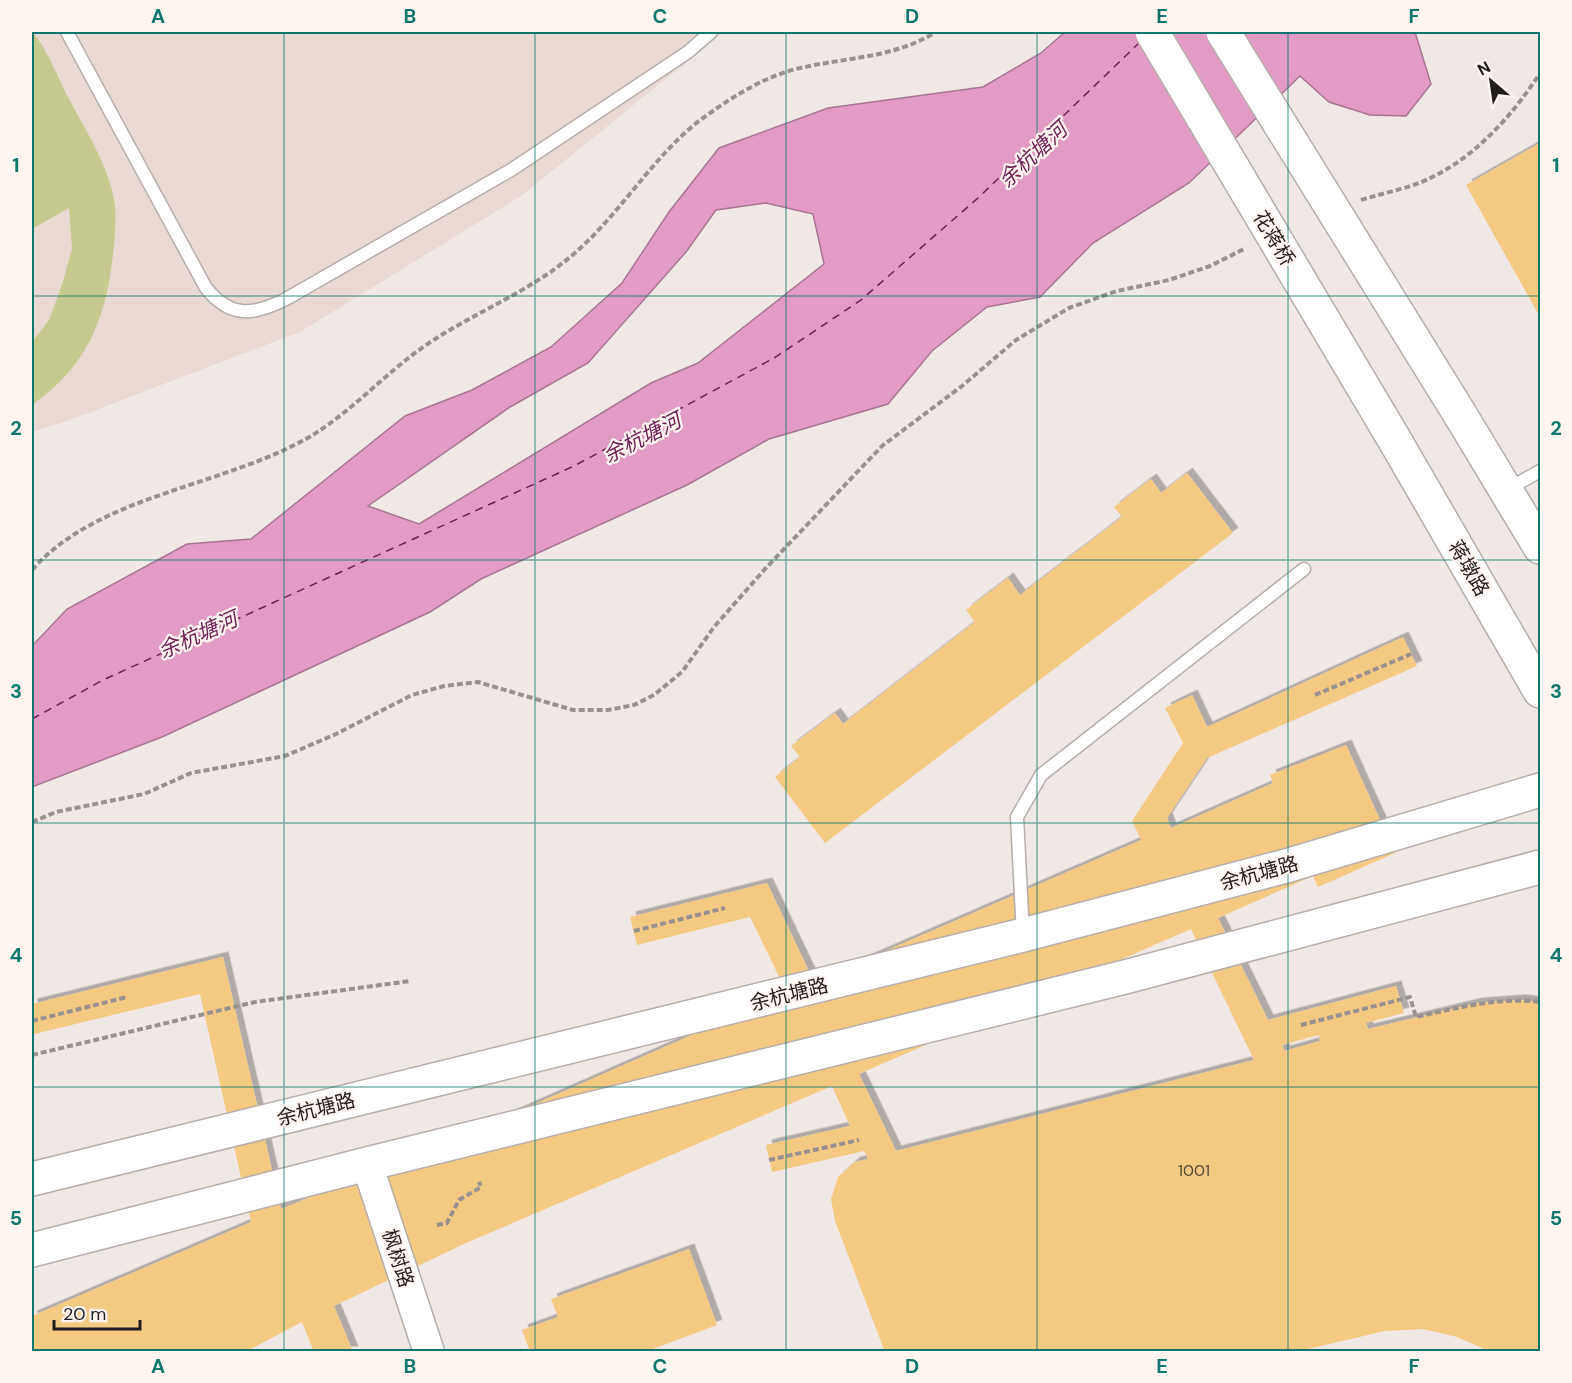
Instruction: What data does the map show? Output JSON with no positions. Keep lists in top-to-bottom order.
{
  "streets": {
    "main road": ["花蒋桥", "蒋墩路", "余杭塘路"],
    "street": ["枫树路"]
  },
  "crossings": [
    ["花蒋桥", "蒋墩路"]
  ],
  "water": ["余杭塘河"],
  "house_numbers": ["1001"],
  "scale_bar": "20 m",
  "north": "top left",
  "grid": {
    "columns": [
      "A",
      "B",
      "C",
      "D",
      "E",
      "F"
    ],
    "rows": [
      "1",
      "2",
      "3",
      "4",
      "5"
    ]
  }
}
